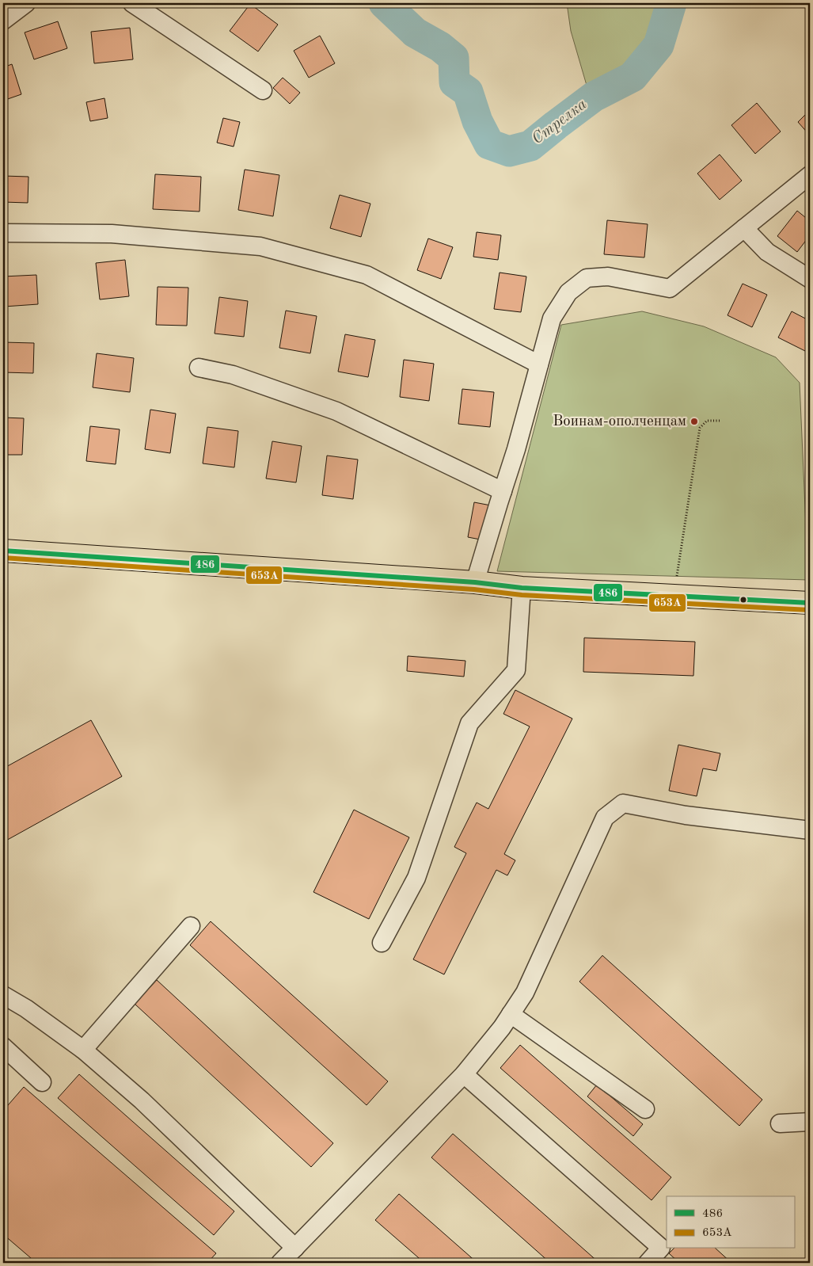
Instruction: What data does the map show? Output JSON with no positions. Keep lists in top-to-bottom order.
{
  "water": ["Стрелка"],
  "places": ["Воинам-ополченцам"],
  "lines": ["transit line 486", "transit line 653А"],
  "legend": ["486", "653А"]
}
